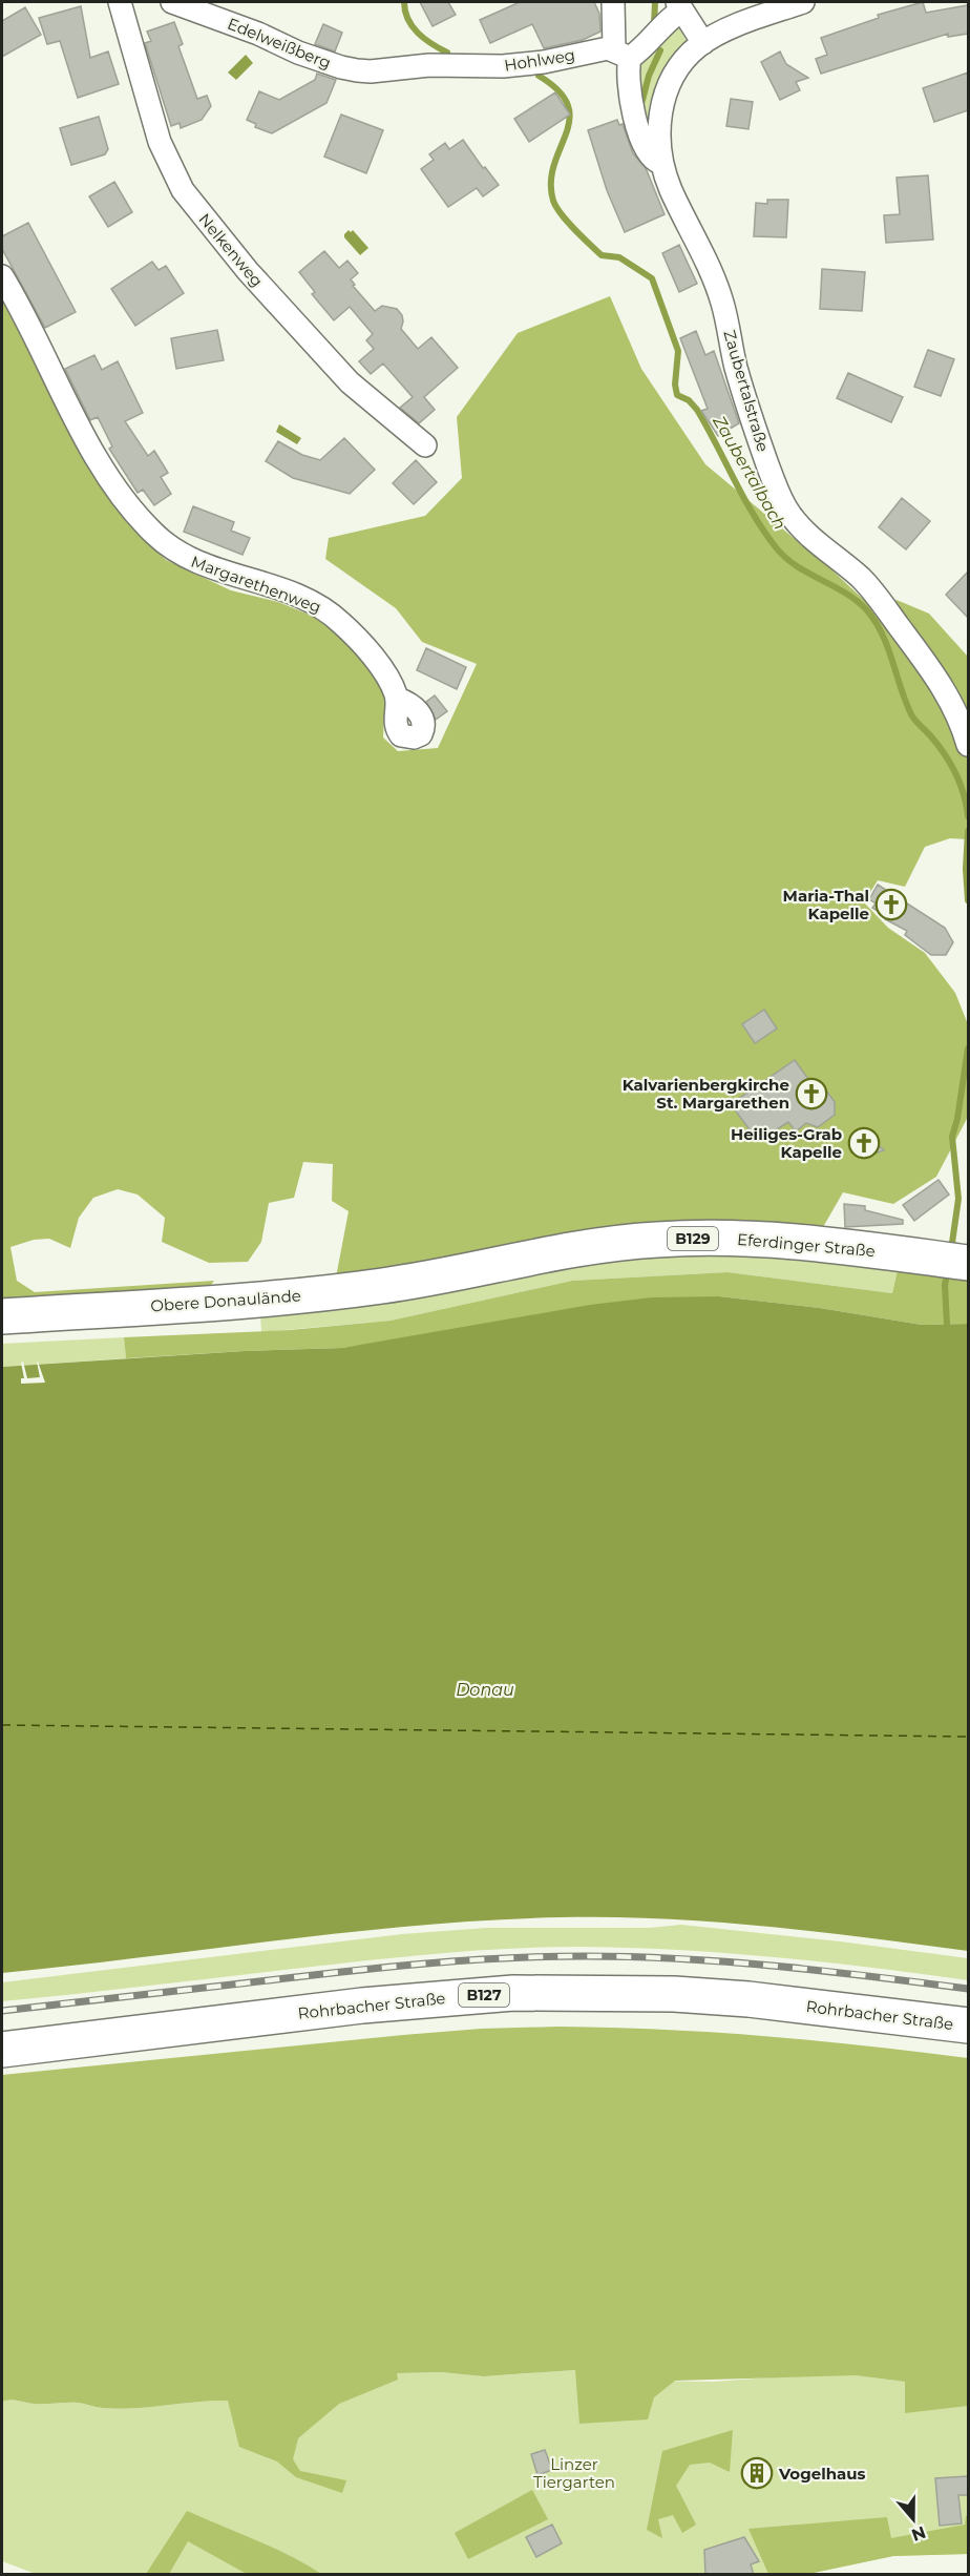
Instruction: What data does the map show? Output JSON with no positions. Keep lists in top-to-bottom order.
{
  "streets": {
    "main road": [
      "B129",
      "Eferdinger Straße",
      "Obere Donaulände",
      "B127",
      "Rohrbacher Straße"
    ],
    "street": [
      "Edelweißberg",
      "Hohlweg",
      "Nelkenweg",
      "Zaubertalstraße",
      "Margarethenweg"
    ]
  },
  "crossings": [
    ["Edelweißberg", "Hohlweg"],
    ["Eferdinger Straße", "Obere Donaulände"]
  ],
  "water": ["Zaubertalbach", "Donau"],
  "parks": ["Linzer Tiergarten"],
  "places": {
    "church": ["Maria-Thal Kapelle", "Kalvarienbergkirche St. Margarethen", "Heiliges-Grab Kapelle"],
    "building": ["Vogelhaus"]
  },
  "north": "bottom"
}
